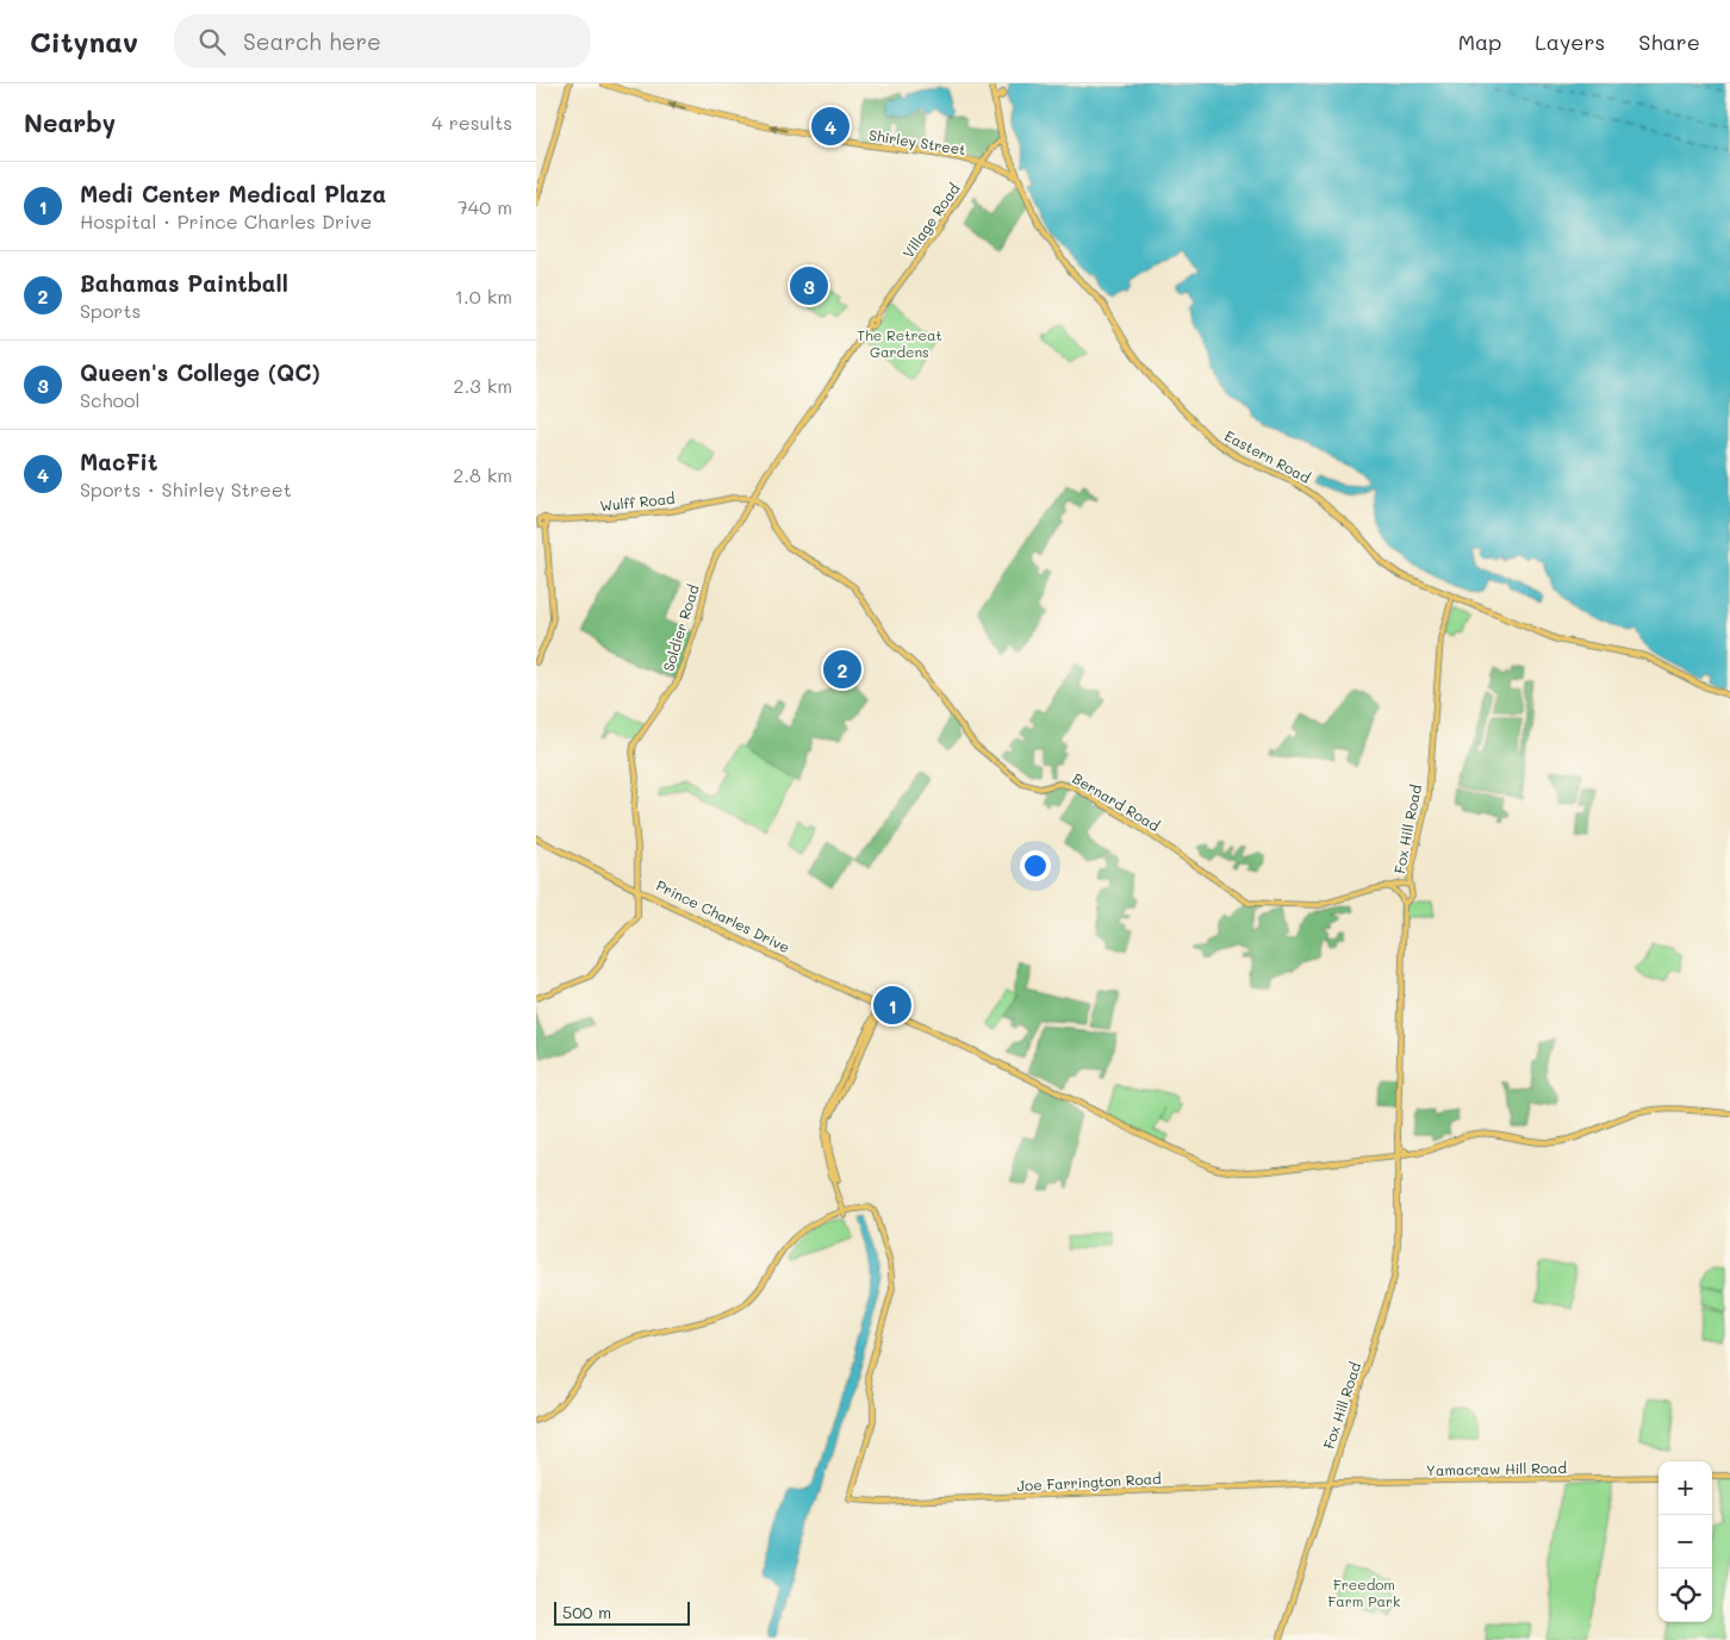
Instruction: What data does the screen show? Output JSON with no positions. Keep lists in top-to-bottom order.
{
  "streets": {
    "highway": ["Shirley Street", "Eastern Road", "Prince Charles Drive"],
    "main road": [
      "Village Road",
      "Wulff Road",
      "Soldier Road",
      "Bernard Road",
      "Fox Hill Road",
      "Yamacraw Hill Road",
      "Joe Farrington Road"
    ]
  },
  "crossings": [
    ["Shirley Street", "Village Road"],
    ["Shirley Street", "Eastern Road"],
    ["Village Road", "Eastern Road"],
    ["Village Road", "Wulff Road"],
    ["Village Road", "Soldier Road"],
    ["Village Road", "Bernard Road"],
    ["Eastern Road", "Fox Hill Road"],
    ["Wulff Road", "Soldier Road"],
    ["Wulff Road", "Bernard Road"],
    ["Soldier Road", "Bernard Road"],
    ["Soldier Road", "Prince Charles Drive"],
    ["Fox Hill Road", "Prince Charles Drive"],
    ["Fox Hill Road", "Yamacraw Hill Road"],
    ["Fox Hill Road", "Joe Farrington Road"],
    ["Yamacraw Hill Road", "Joe Farrington Road"]
  ],
  "one_way": ["Shirley Street"],
  "parks": ["The Retreat Gardens", "Freedom Farm Park"],
  "scale_bar": "500 m",
  "page": {
    "header": "Citynav",
    "search": "Search here",
    "nav": ["Map", "Layers", "Share"],
    "heading": ["Nearby", "4 results"],
    "pins": [
      "4",
      "3",
      "2",
      "1"
    ],
    "list": [
      {
        "mark": "1",
        "name": "Medi Center Medical Plaza",
        "note": "Hospital · Prince Charles Drive",
        "value": "740 m"
      },
      {
        "mark": "2",
        "name": "Bahamas Paintball",
        "note": "Sports",
        "value": "1.0 km"
      },
      {
        "mark": "3",
        "name": "Queen's College (QC)",
        "note": "School",
        "value": "2.3 km"
      },
      {
        "mark": "4",
        "name": "MacFit",
        "note": "Sports · Shirley Street",
        "value": "2.8 km"
      }
    ],
    "map_buttons": ["+", "−"],
    "scale": "500 m"
  }
}
